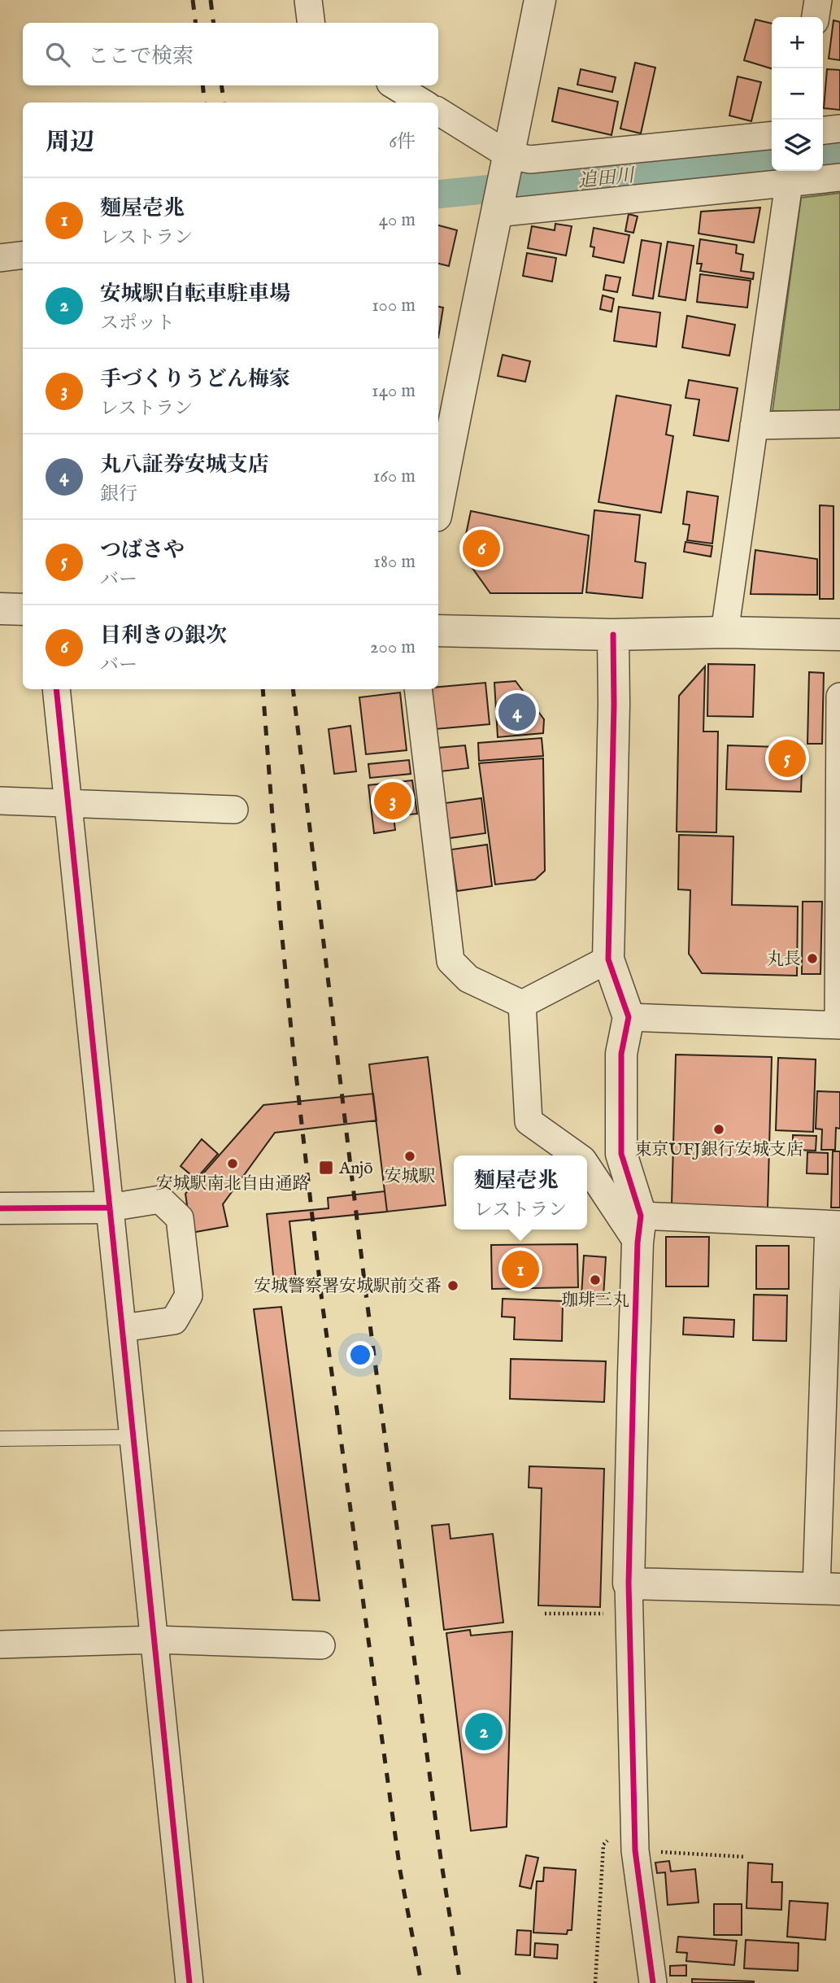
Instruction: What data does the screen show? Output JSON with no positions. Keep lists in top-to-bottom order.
{
  "water": ["追田川"],
  "places": {
    "other": [
      "丸長",
      "東京UFJ銀行安城支店",
      "安城駅",
      "安城駅南北自由通路",
      "珈琲三丸",
      "安城警察署安城駅前交番"
    ],
    "transit": ["Anjō"]
  },
  "page": {
    "map_buttons": ["+", "−"],
    "search": "ここで検索",
    "heading": ["周辺", "6件"],
    "list": [
      {
        "mark": "1",
        "name": "麵屋壱兆",
        "note": "レストラン",
        "value": "40 m"
      },
      {
        "mark": "2",
        "name": "安城駅自転車駐車場",
        "note": "スポット",
        "value": "100 m"
      },
      {
        "mark": "3",
        "name": "手づくりうどん梅家",
        "note": "レストラン",
        "value": "140 m"
      },
      {
        "mark": "4",
        "name": "丸八証券安城支店",
        "note": "銀行",
        "value": "160 m"
      },
      {
        "mark": "5",
        "name": "つばさや",
        "note": "バー",
        "value": "180 m"
      },
      {
        "mark": "6",
        "name": "目利きの銀次",
        "note": "バー",
        "value": "200 m"
      }
    ],
    "pins": [
      "6",
      "4",
      "5",
      "3",
      "1",
      "2"
    ],
    "popup": ["麵屋壱兆", "レストラン"]
  }
}
